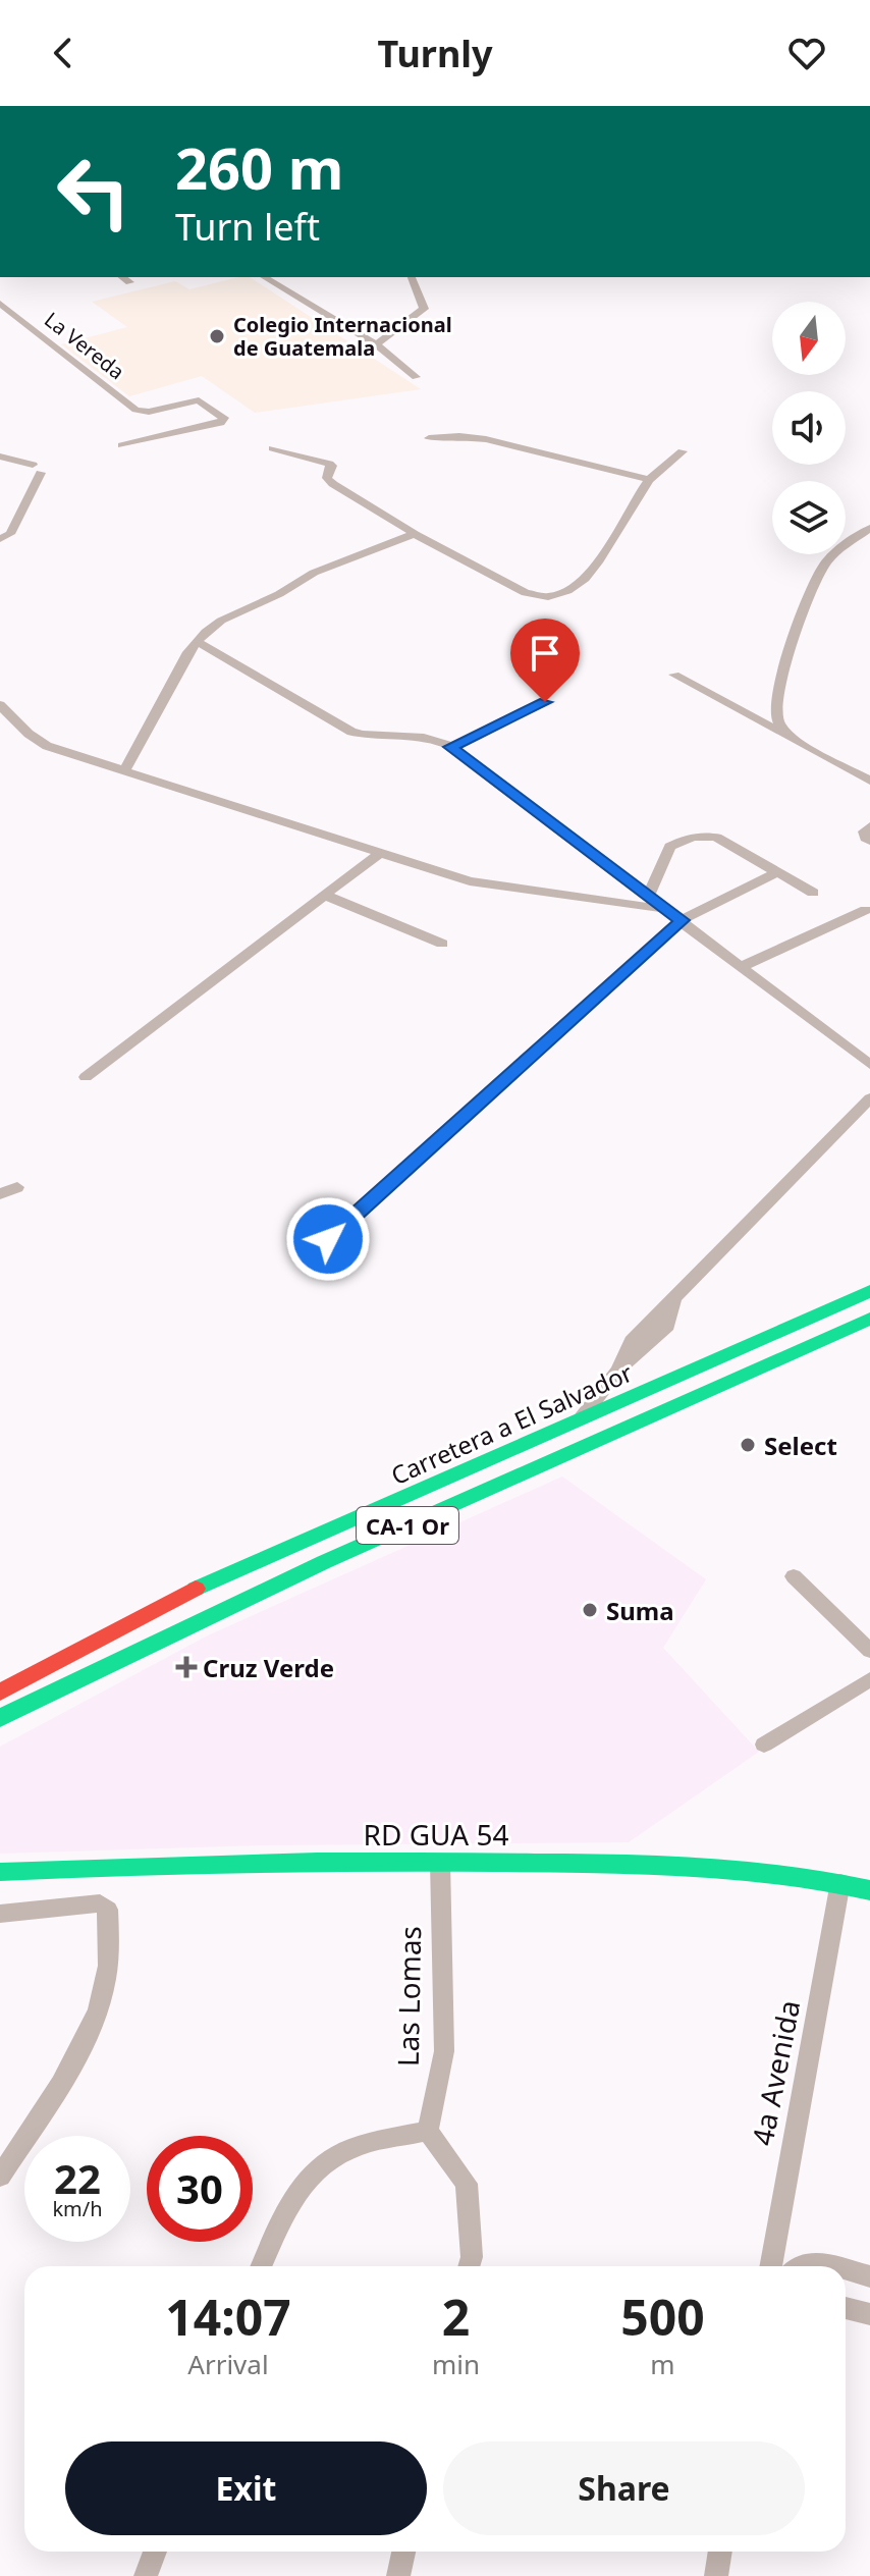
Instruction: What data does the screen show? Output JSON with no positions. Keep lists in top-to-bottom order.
{
  "streets": {
    "main road": ["Carretera a El Salvador", "CA-1 Or", "RD GUA 54"],
    "street": ["La Vereda", "Las Lomas", "4a Avenida"]
  },
  "crossings": [
    ["RD GUA 54", "Las Lomas"],
    ["RD GUA 54", "4a Avenida"]
  ],
  "places": {
    "other": ["Colegio Internacional de Guatemala", "Select", "Suma"],
    "health": ["Cruz Verde"]
  },
  "north": "bottom",
  "page": {
    "header": "Turnly",
    "turn": ["260 m", "Turn left"],
    "speed": "22 km/h",
    "limit": "30",
    "eta": [
      "14:07",
      "Arrival",
      "2",
      "min",
      "500",
      "m"
    ],
    "buttons": ["Exit", "Share"]
  }
}
